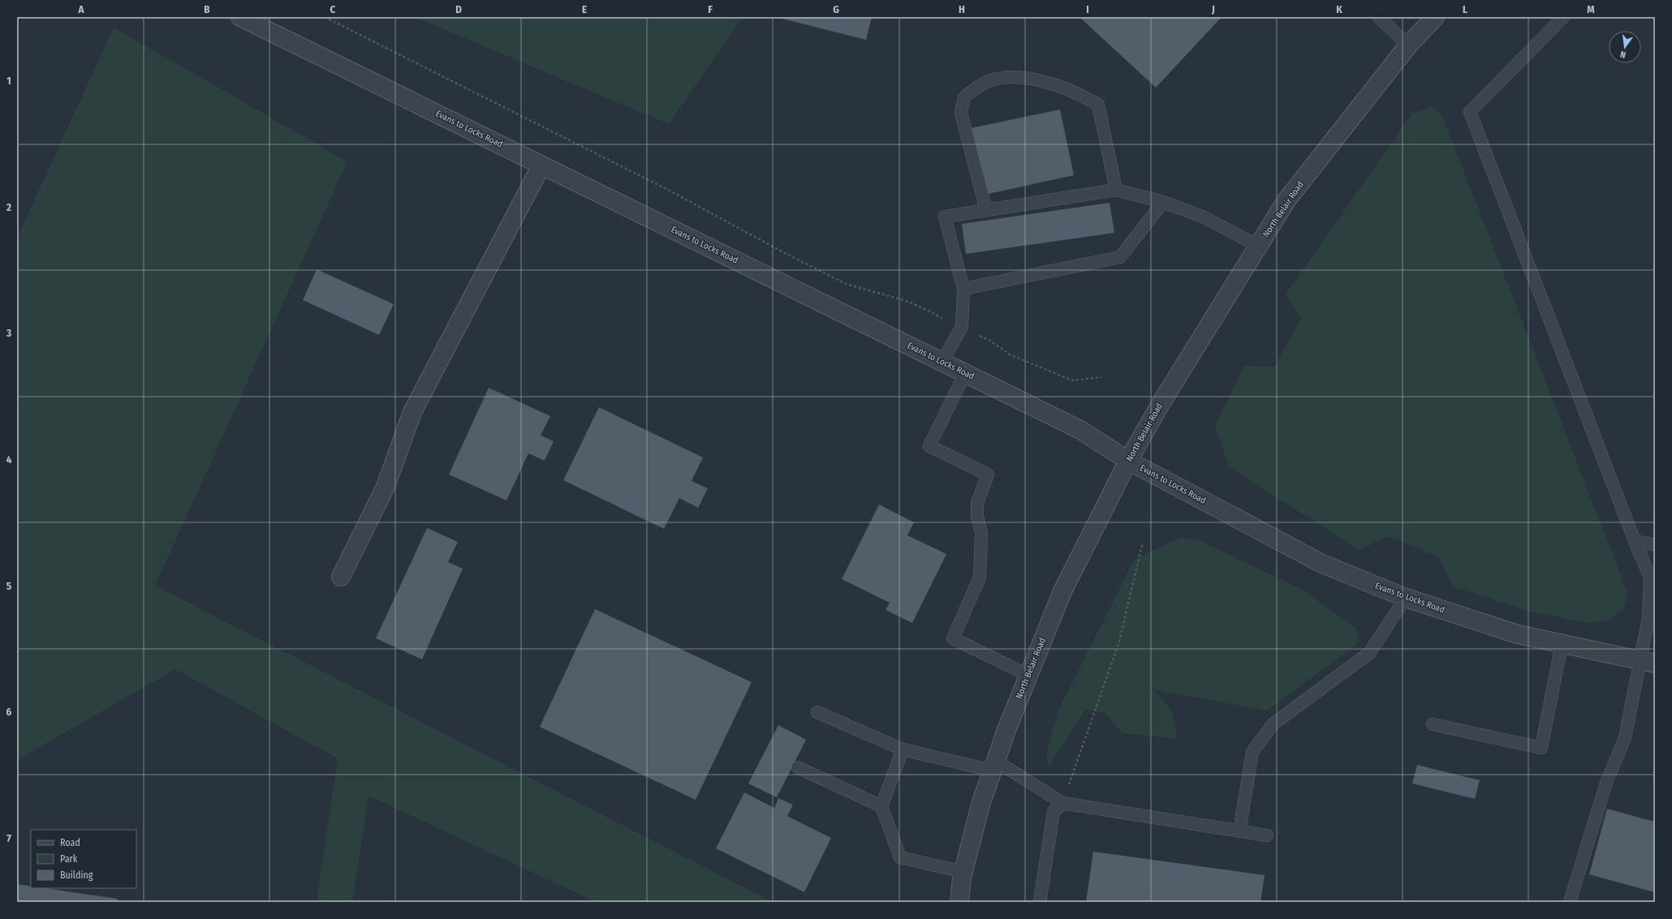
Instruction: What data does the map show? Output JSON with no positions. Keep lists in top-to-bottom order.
{
  "streets": {
    "street": ["Evans to Locks Road", "North Belair Road"]
  },
  "crossings": [
    ["Evans to Locks Road", "North Belair Road"]
  ],
  "legend": ["Road", "Park", "Building"],
  "north": "bottom",
  "grid": {
    "columns": [
      "A",
      "B",
      "C",
      "D",
      "E",
      "F",
      "G",
      "H",
      "I",
      "J",
      "K",
      "L",
      "M"
    ],
    "rows": [
      "1",
      "2",
      "3",
      "4",
      "5",
      "6",
      "7"
    ]
  }
}
